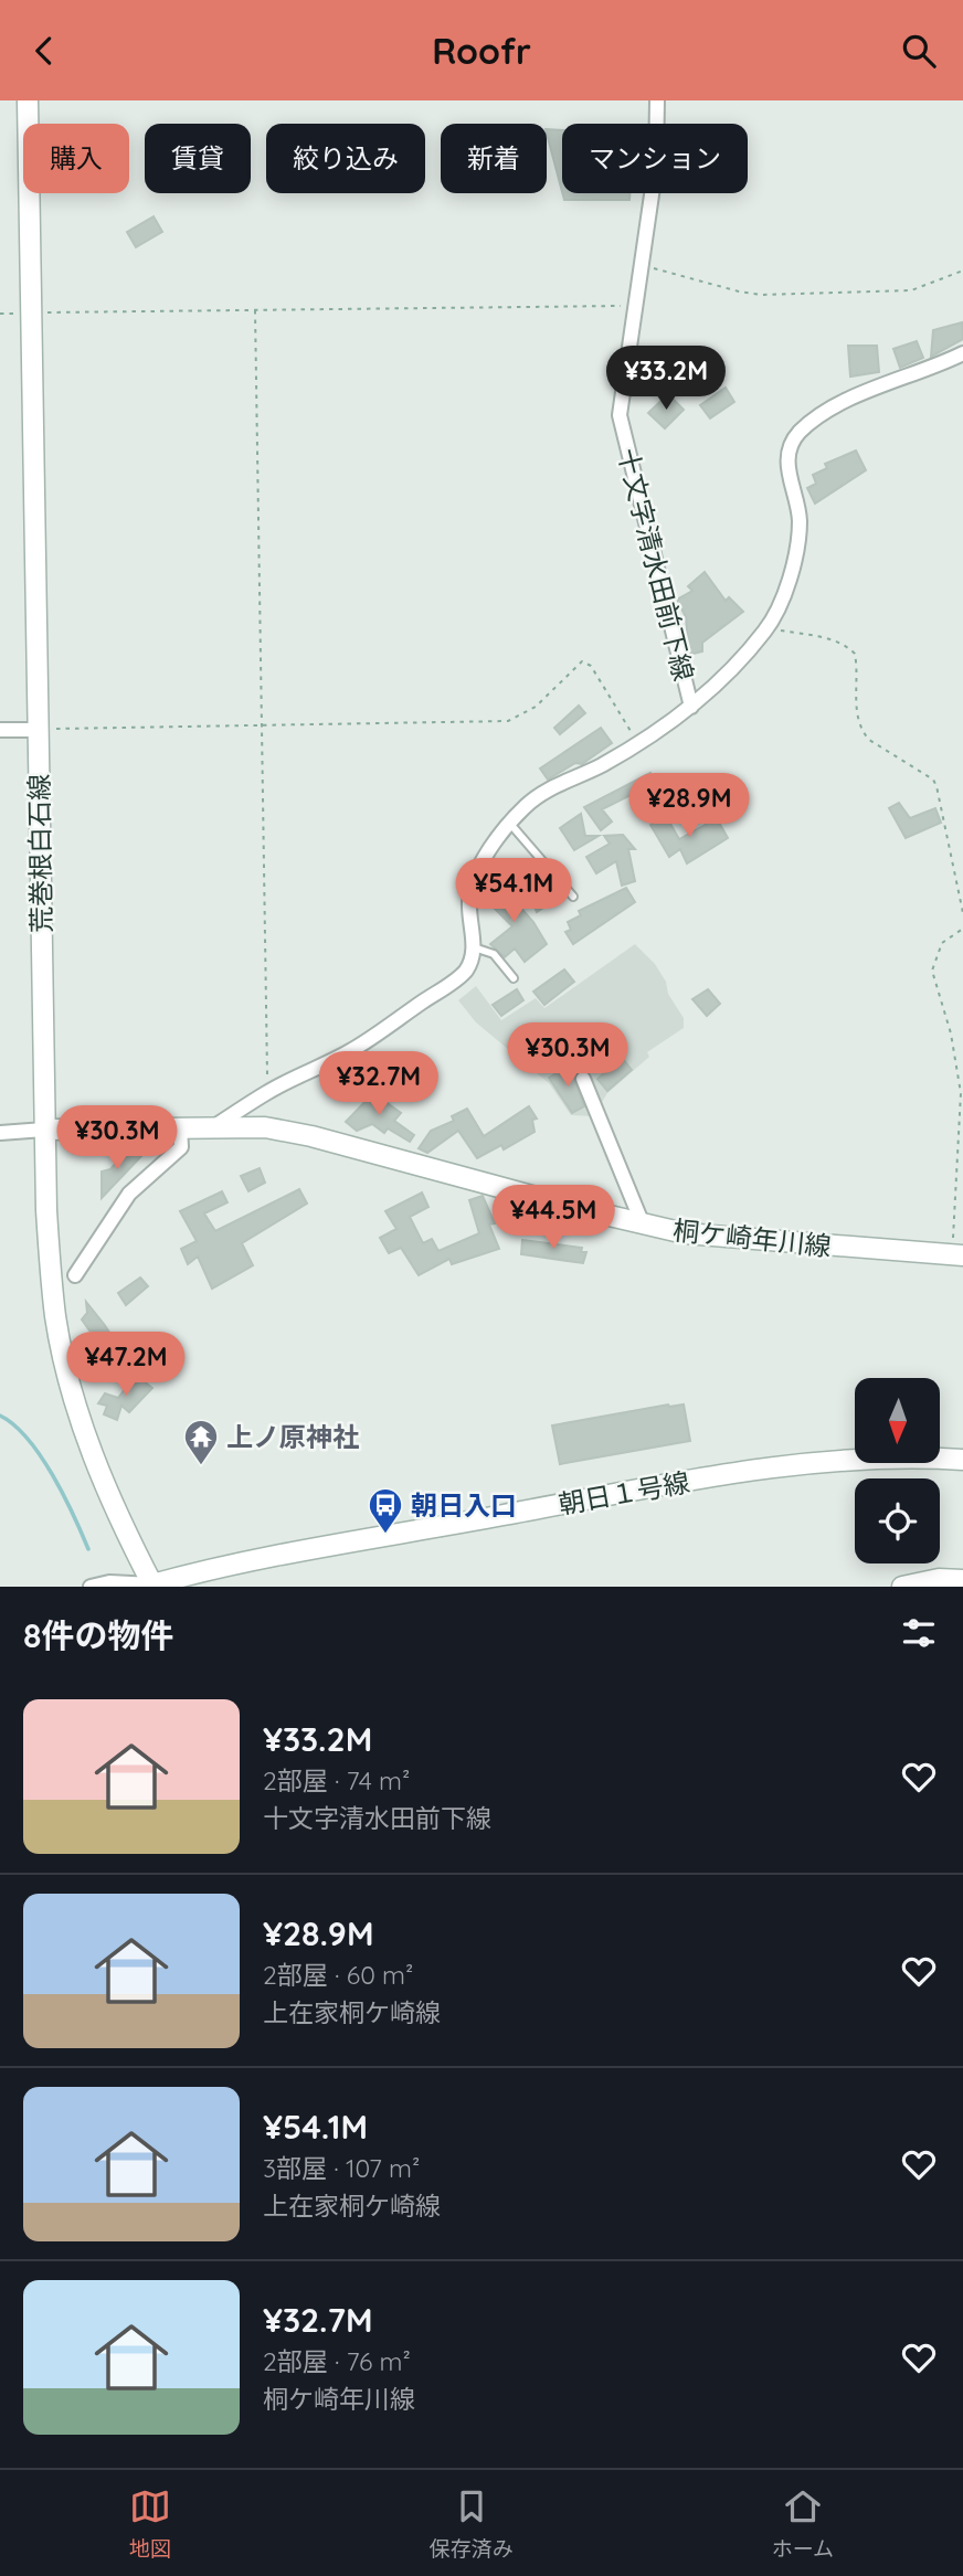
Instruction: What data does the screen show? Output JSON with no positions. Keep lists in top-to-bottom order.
{
  "streets": {
    "street": [
      "十文字清水田前下線",
      "荒巻根白石線",
      "桐ケ崎年川線",
      "朝日１号線"
    ]
  },
  "crossings": [
    ["荒巻根白石線", "桐ケ崎年川線"],
    ["荒巻根白石線", "朝日１号線"]
  ],
  "places": {
    "temple": ["上ノ原神社"],
    "bus stop": ["朝日入口"]
  },
  "north": "bottom",
  "page": {
    "header": "Roofr",
    "chip": [
      "購入",
      "賃貸",
      "絞り込み",
      "新着",
      "マンション"
    ],
    "price": [
      "¥33.2M",
      "¥28.9M",
      "¥54.1M",
      "¥30.3M",
      "¥32.7M",
      "¥30.3M",
      "¥44.5M",
      "¥47.2M"
    ],
    "heading": "8件の物件",
    "list": [
      {
        "name": "¥33.2M",
        "note": "2部屋 · 74 m² · 十文字清水田前下線"
      },
      {
        "name": "¥28.9M",
        "note": "2部屋 · 60 m² · 上在家桐ケ崎線"
      },
      {
        "name": "¥54.1M",
        "note": "3部屋 · 107 m² · 上在家桐ケ崎線"
      },
      {
        "name": "¥32.7M",
        "note": "2部屋 · 76 m² · 桐ケ崎年川線"
      }
    ],
    "tabs": ["地図", "保存済み", "ホーム"]
  }
}
